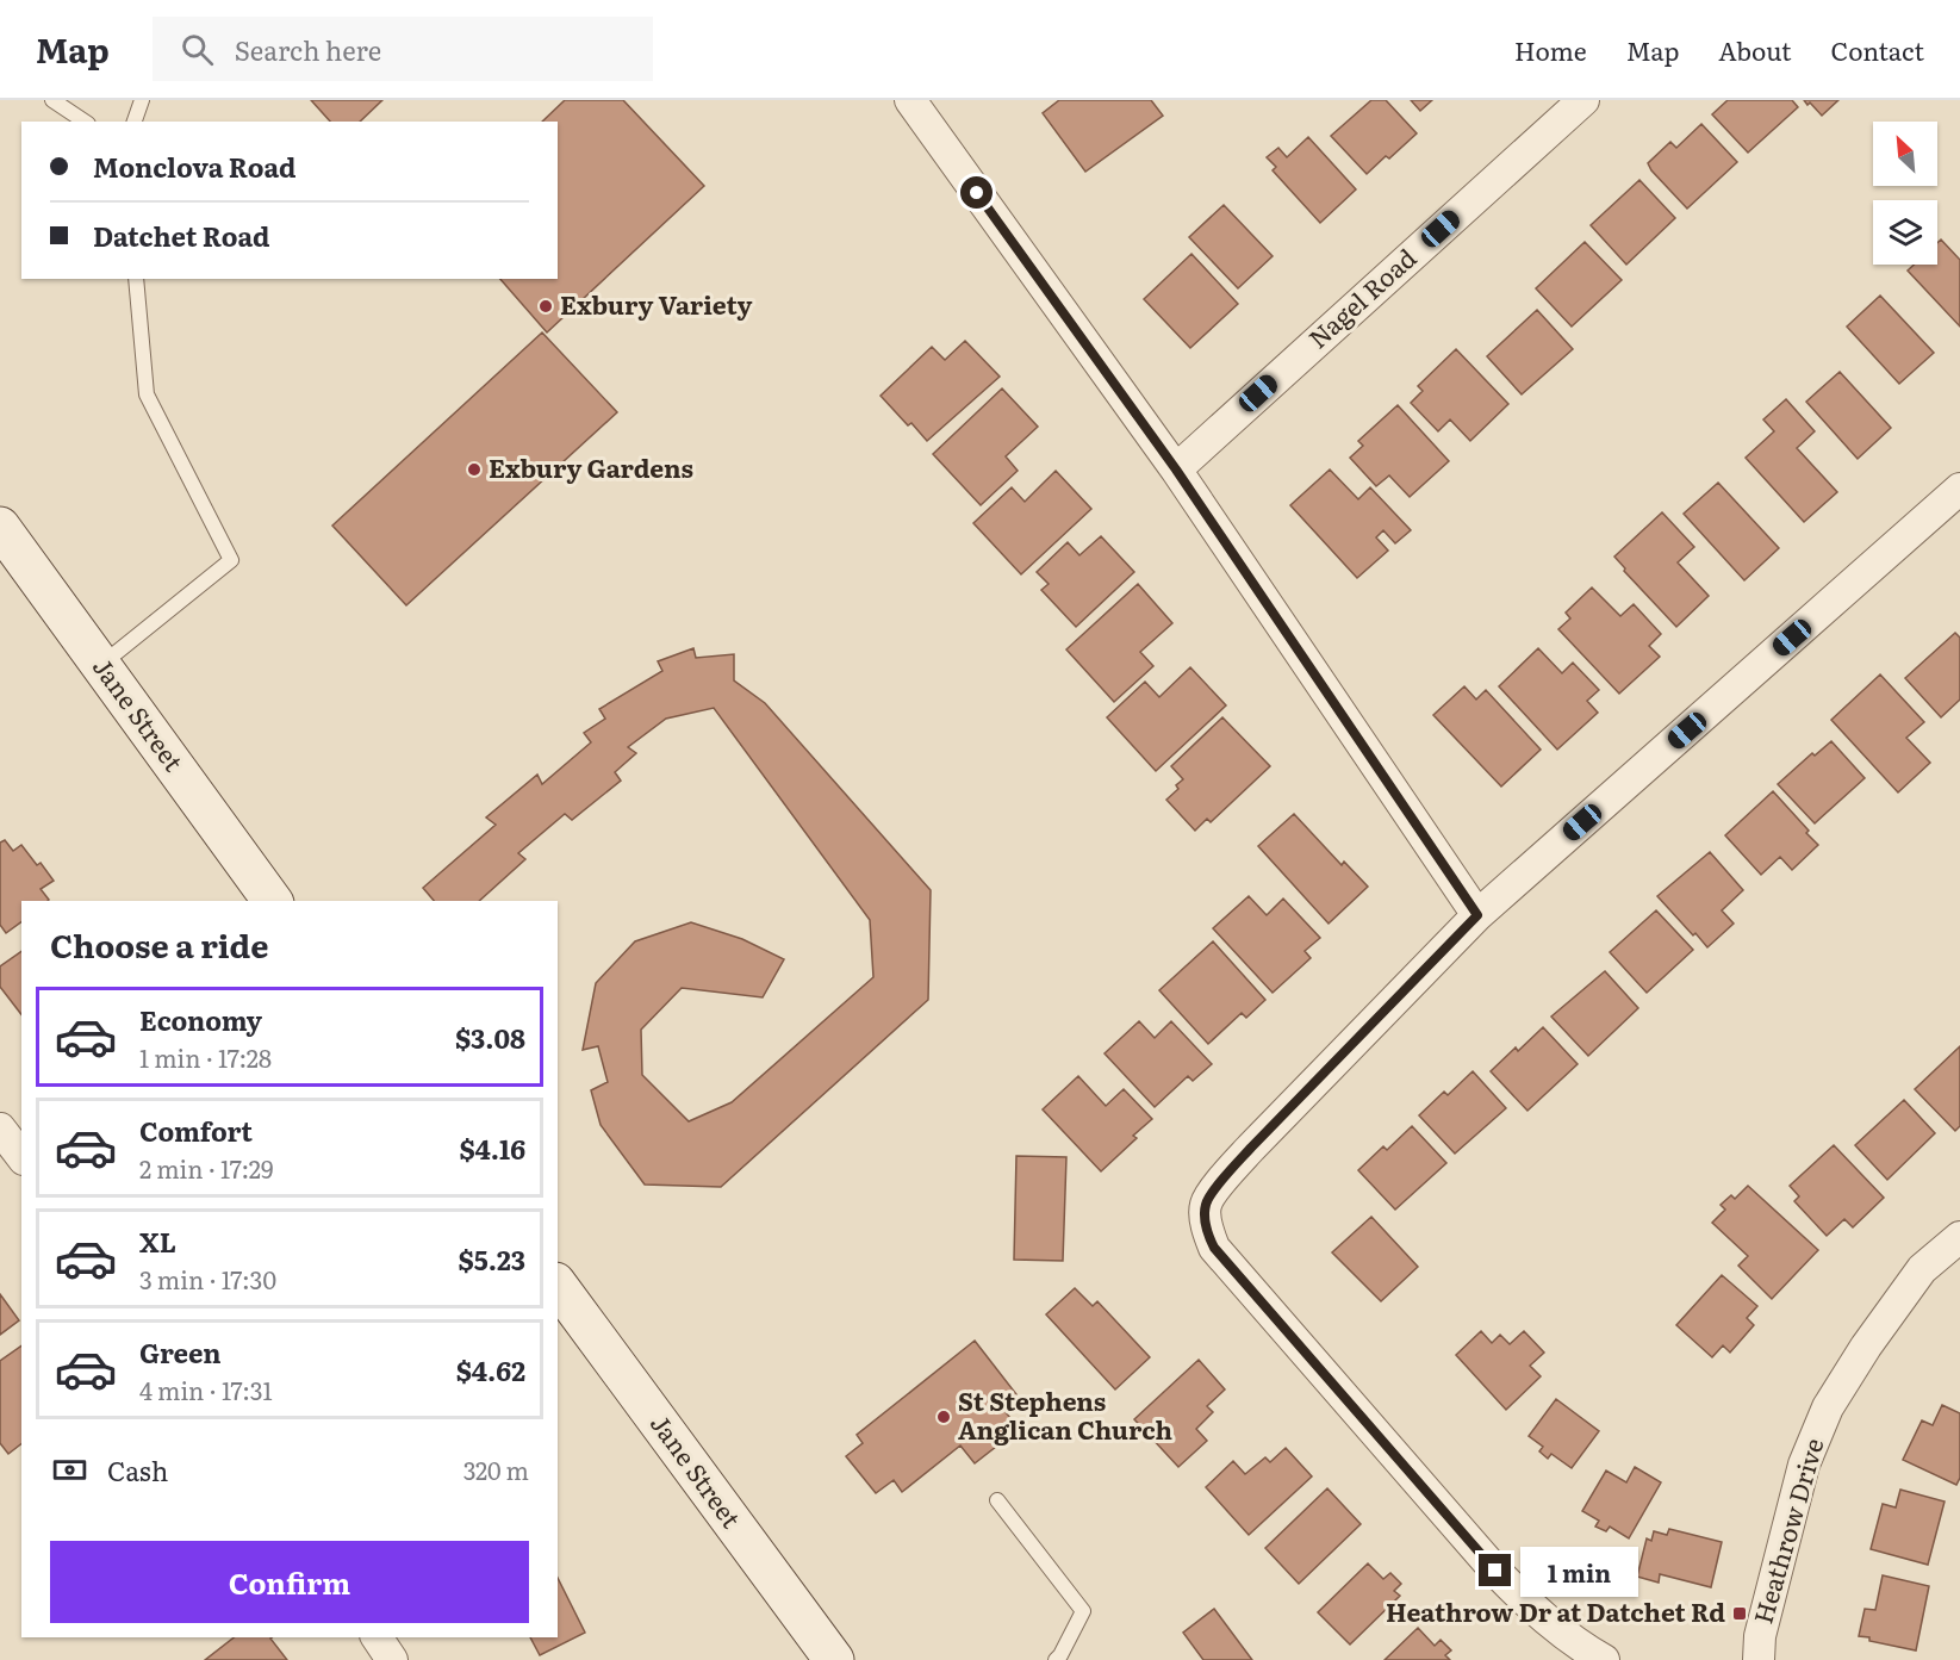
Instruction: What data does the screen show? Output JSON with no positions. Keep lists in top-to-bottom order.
{
  "streets": {
    "main road": ["Jane Street"],
    "street": ["Nagel Road", "Heathrow Drive"]
  },
  "places": {
    "other": ["Exbury Variety", "Exbury Gardens", "St Stephens Anglican Church"],
    "transit": ["Heathrow Dr at Datchet Rd"]
  },
  "north": "top left",
  "page": {
    "header": "Map",
    "search": "Search here",
    "nav": [
      "Home",
      "Map",
      "About",
      "Contact"
    ],
    "banner": ["Monclova Road", "Datchet Road"],
    "heading": "Choose a ride",
    "list": [
      {
        "name": "Economy",
        "note": "1 min · 17:28",
        "value": "$3.08"
      },
      {
        "name": "Comfort",
        "note": "2 min · 17:29",
        "value": "$4.16"
      },
      {
        "name": "XL",
        "note": "3 min · 17:30",
        "value": "$5.23"
      },
      {
        "name": "Green",
        "note": "4 min · 17:31",
        "value": "$4.62"
      }
    ],
    "pay": ["Cash", "320 m"],
    "buttons": "Confirm",
    "bubble": "1 min"
  }
}
